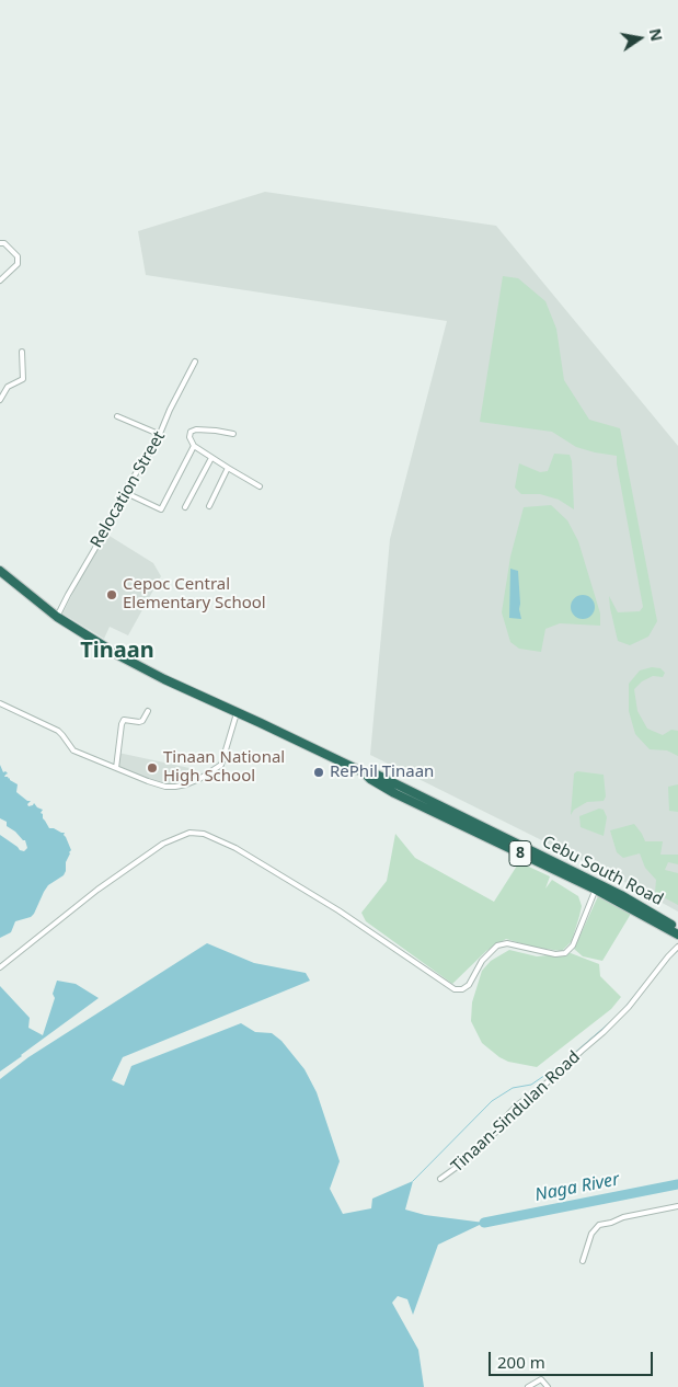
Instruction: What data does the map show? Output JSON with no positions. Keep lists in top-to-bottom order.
{
  "streets": {
    "highway": ["8", "Cebu South Road"],
    "street": ["Relocation Street", "Tinaan-Sindulan Road"]
  },
  "crossings": [
    ["Relocation Street", "8"],
    ["8", "Cebu South Road"]
  ],
  "districts": ["Tinaan"],
  "water": ["Naga River"],
  "places": ["Cepoc Central Elementary School", "Tinaan National High School", "RePhil Tinaan"],
  "scale_bar": "200 m",
  "north": "right"
}
